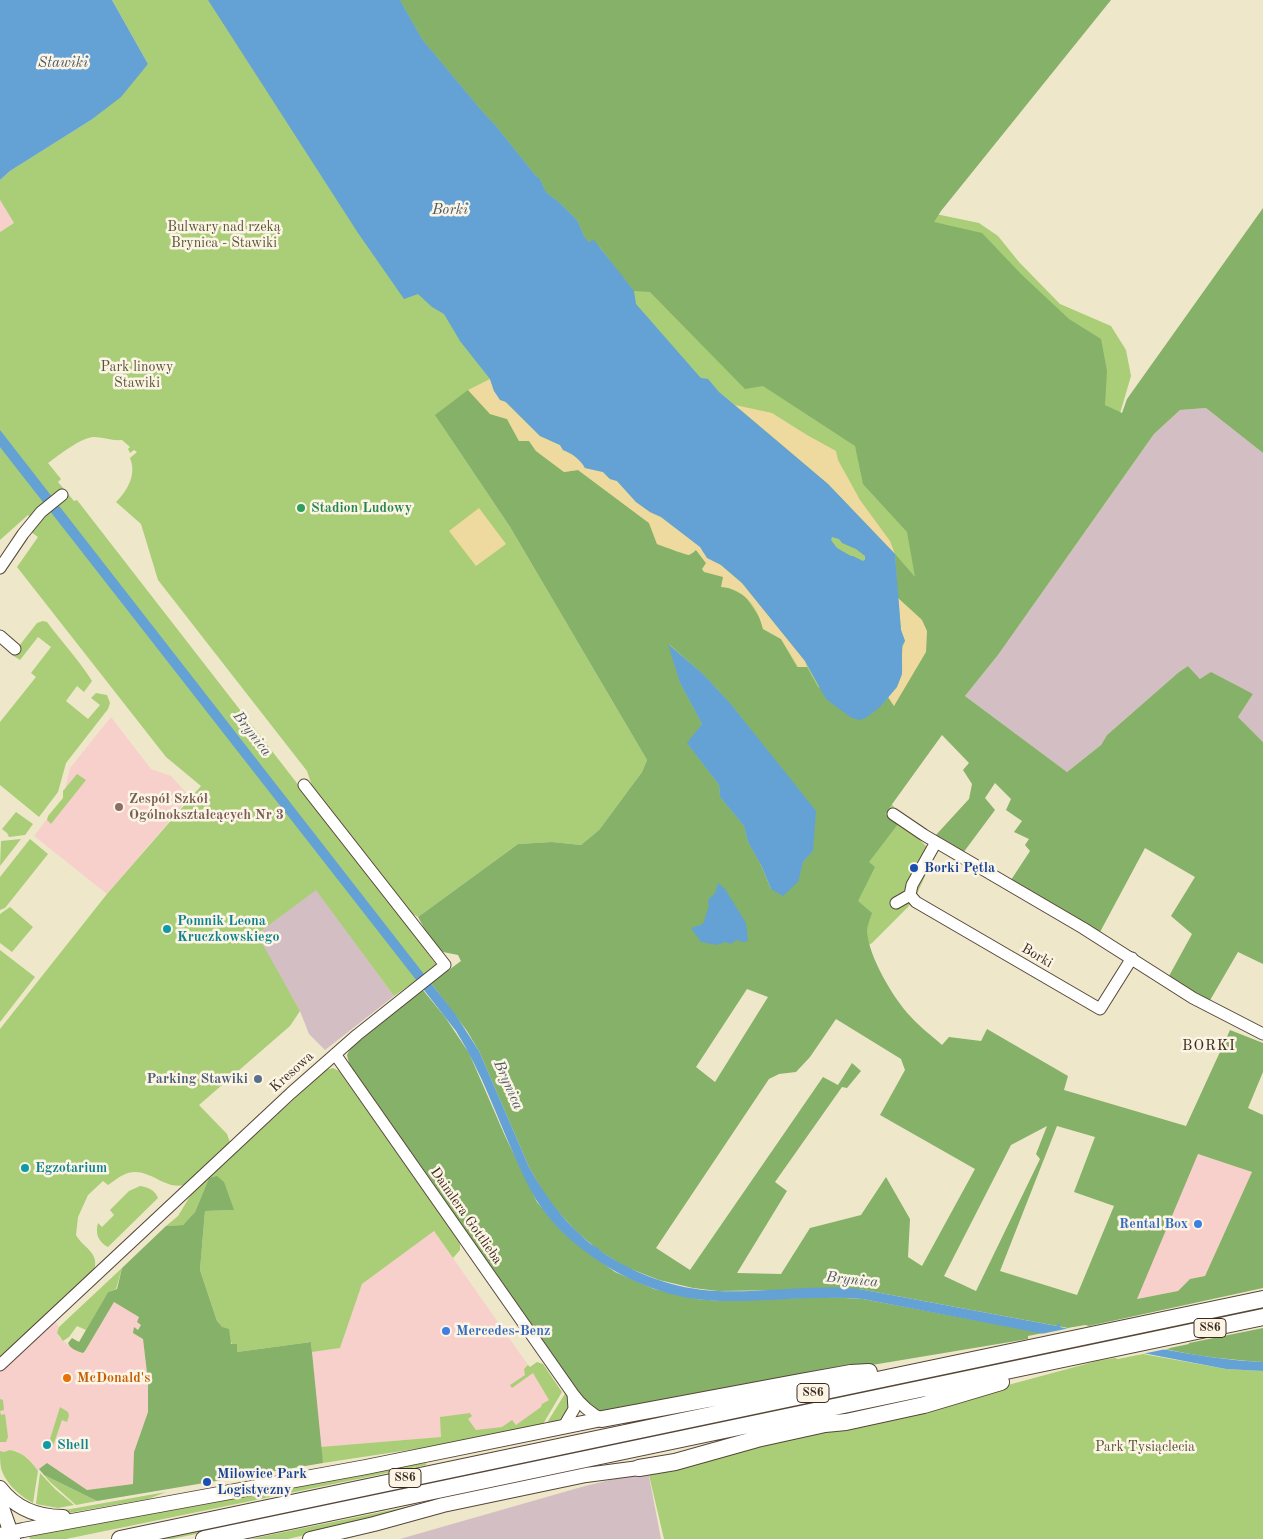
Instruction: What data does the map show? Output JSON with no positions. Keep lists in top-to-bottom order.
{
  "streets": {
    "highway": ["S86"],
    "street": ["Borki", "Kresowa", "Daimlera Gottlieba"]
  },
  "crossings": [
    ["Kresowa", "Daimlera Gottlieba"]
  ],
  "districts": ["BORKI"],
  "water": ["Stawiki", "Borki", "Brynica"],
  "parks": ["Bulwary nad rzeką Brynica - Stawiki", "Park linowy Stawiki", "Park Tysiąclecia"],
  "places": [
    "Stadion Ludowy",
    "Zespół Szkół Ogólnokształcących Nr 3",
    "Borki Pętla",
    "Pomnik Leona Kruczkowskiego",
    "Parking Stawiki",
    "Egzotarium",
    "Rental Box",
    "Mercedes-Benz",
    "McDonald's",
    "Shell",
    "Milowice Park Logistyczny"
  ]
}
